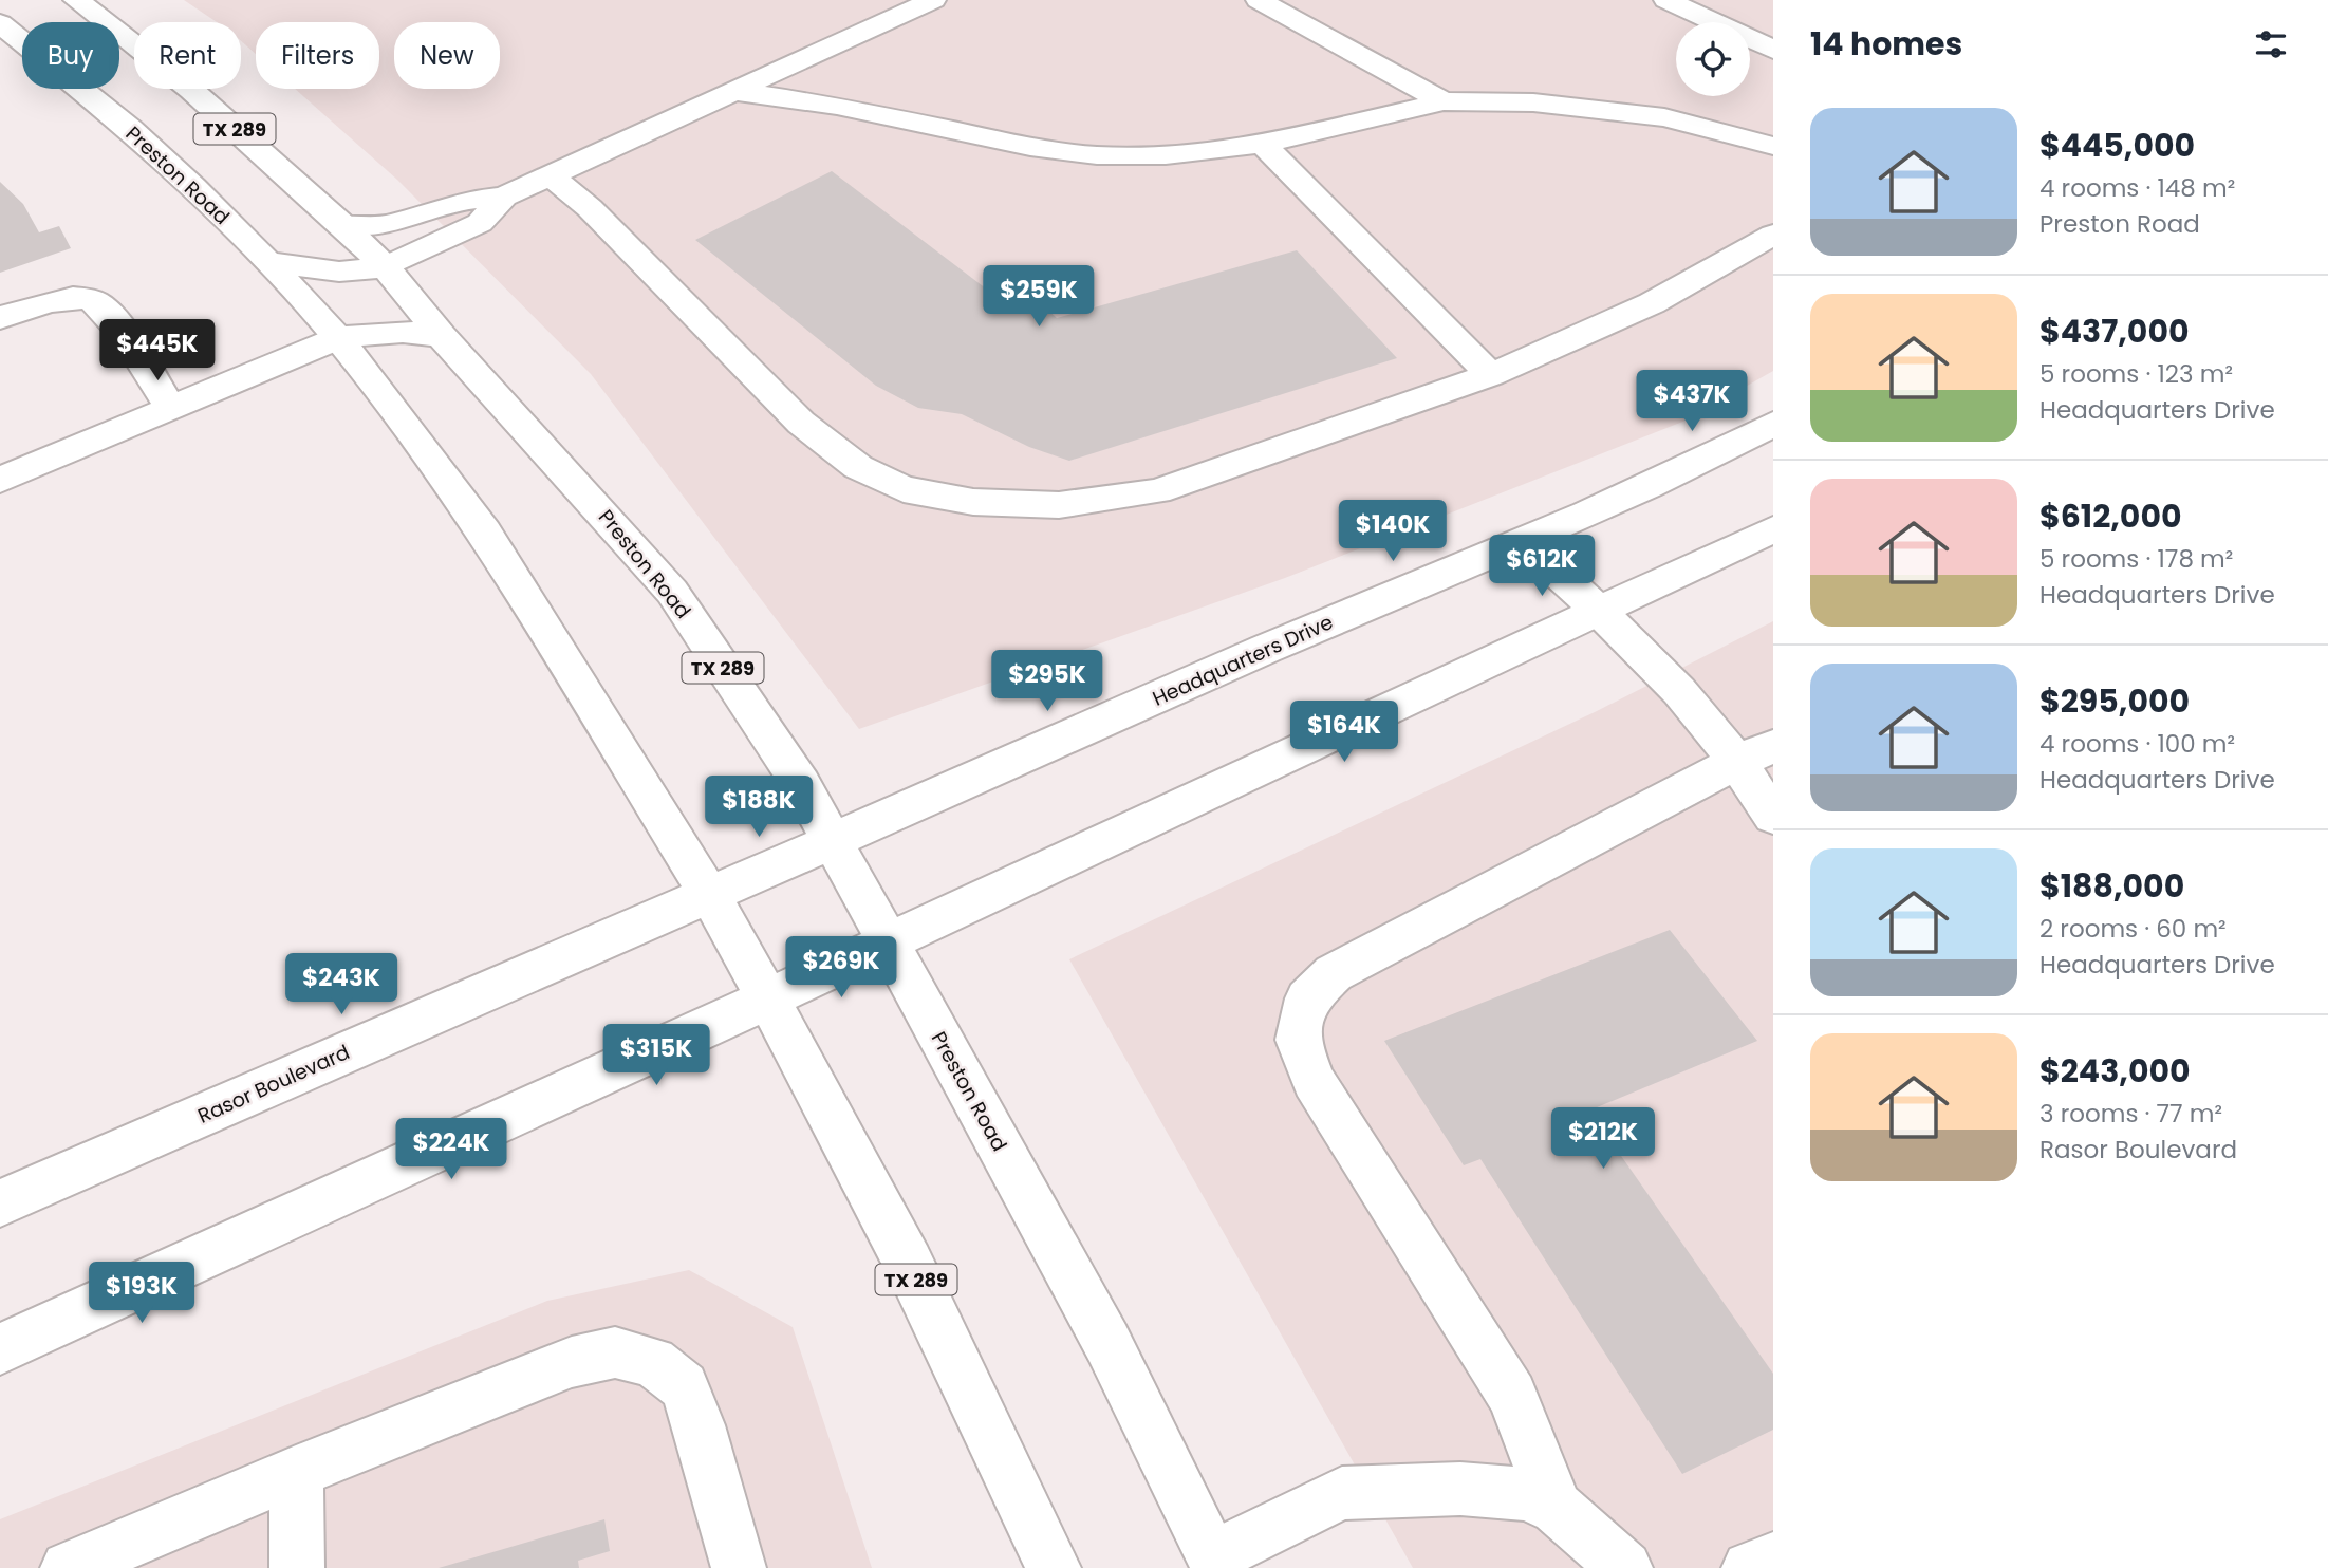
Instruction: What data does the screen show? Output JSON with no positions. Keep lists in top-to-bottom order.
{
  "streets": {
    "main road": [
      "TX 289",
      "Preston Road",
      "Headquarters Drive",
      "Rasor Boulevard"
    ]
  },
  "crossings": [
    ["Preston Road", "Headquarters Drive"],
    ["Preston Road", "Rasor Boulevard"],
    ["Headquarters Drive", "Rasor Boulevard"]
  ],
  "page": {
    "heading": "14 homes",
    "chip": [
      "Buy",
      "Rent",
      "Filters",
      "New"
    ],
    "list": [
      {
        "name": "$445,000",
        "note": "4 rooms · 148 m² · Preston Road"
      },
      {
        "name": "$437,000",
        "note": "5 rooms · 123 m² · Headquarters Drive"
      },
      {
        "name": "$612,000",
        "note": "5 rooms · 178 m² · Headquarters Drive"
      },
      {
        "name": "$295,000",
        "note": "4 rooms · 100 m² · Headquarters Drive"
      },
      {
        "name": "$188,000",
        "note": "2 rooms · 60 m² · Headquarters Drive"
      },
      {
        "name": "$243,000",
        "note": "3 rooms · 77 m² · Rasor Boulevard"
      }
    ],
    "price": [
      "$259K",
      "$445K",
      "$437K",
      "$140K",
      "$612K",
      "$295K",
      "$164K",
      "$188K",
      "$269K",
      "$243K",
      "$315K",
      "$212K",
      "$224K",
      "$193K"
    ]
  }
}
